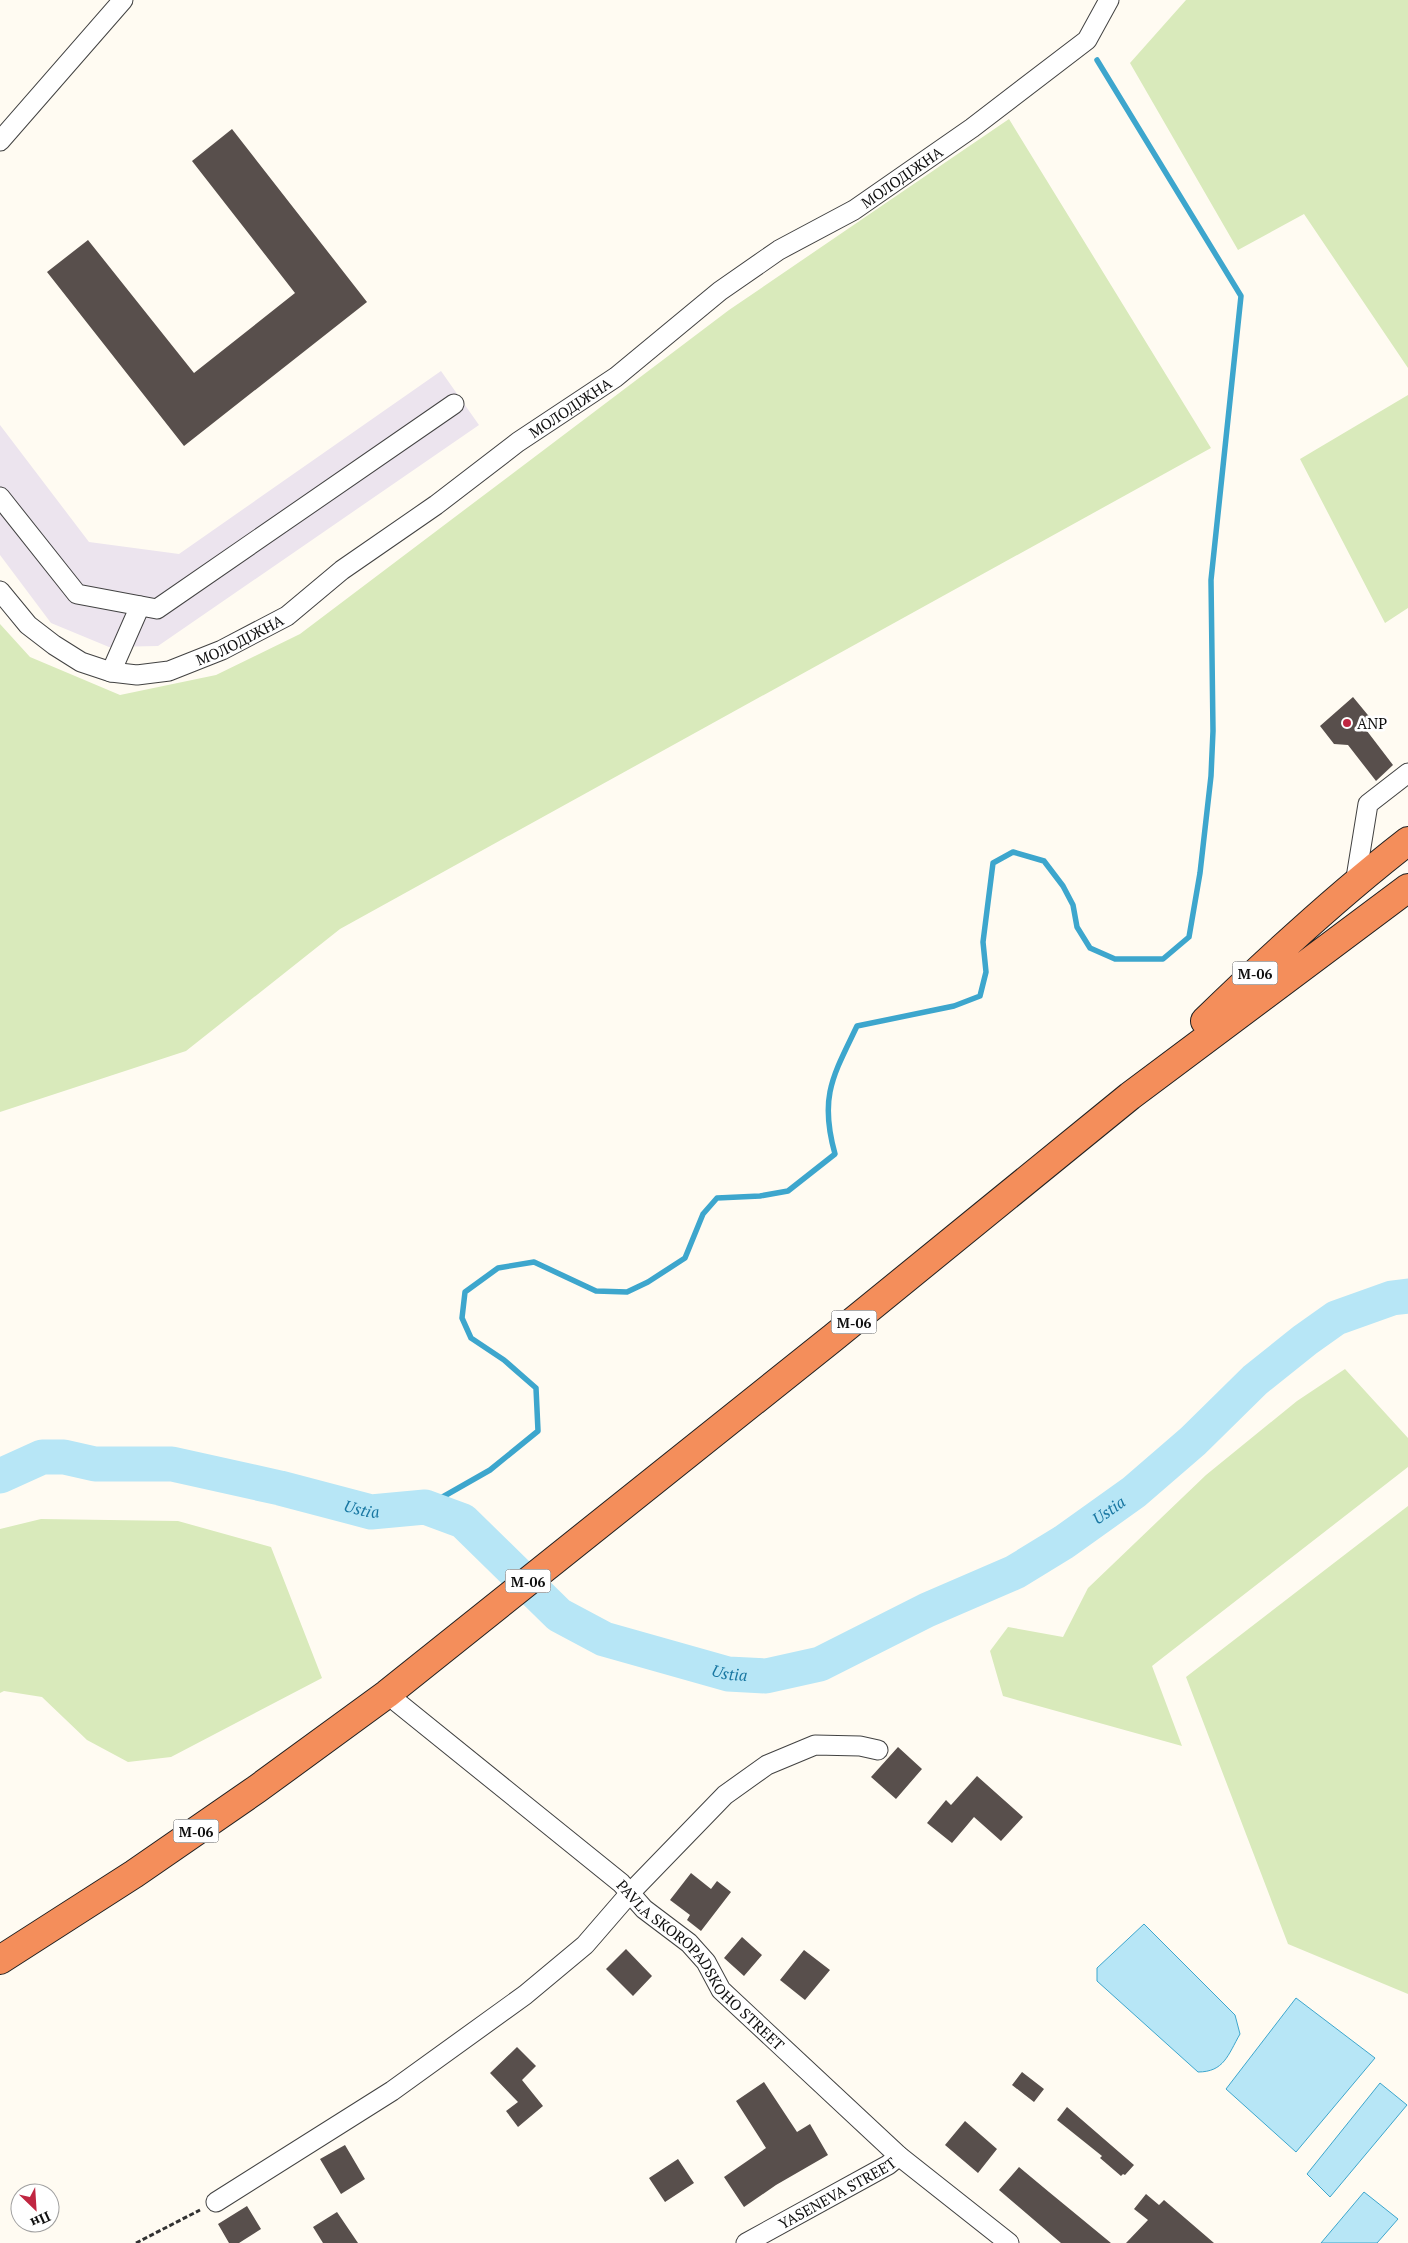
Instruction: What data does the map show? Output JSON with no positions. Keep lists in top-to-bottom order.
{
  "streets": {
    "highway": ["М-06"],
    "street": ["МОЛОДІЖНА", "PAVLA SKOROPADSKOHO STREET", "YASENEVA STREET"]
  },
  "crossings": [
    ["М-06", "PAVLA SKOROPADSKOHO STREET"],
    ["PAVLA SKOROPADSKOHO STREET", "YASENEVA STREET"]
  ],
  "water": ["Ustia"],
  "places": ["ANP"],
  "north": "bottom right"
}
